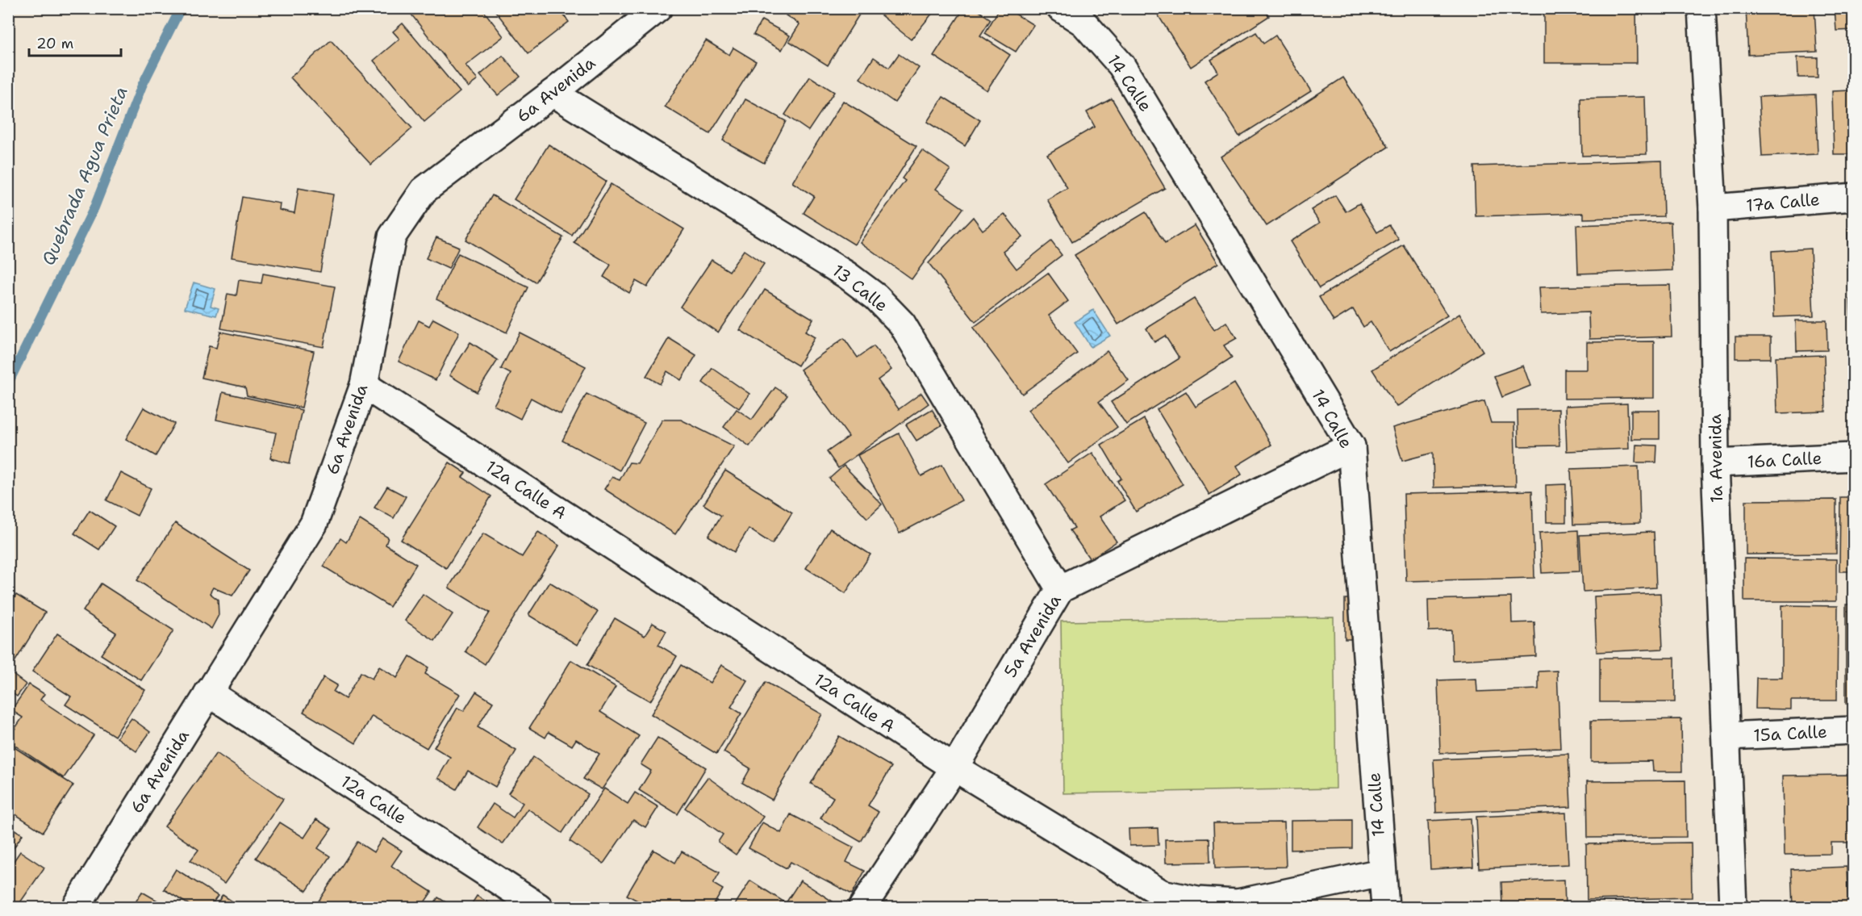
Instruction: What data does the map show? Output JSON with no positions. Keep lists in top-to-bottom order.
{
  "streets": {
    "street": [
      "14 Calle",
      "6a Avenida",
      "17a Calle",
      "13 Calle",
      "1a Avenida",
      "16a Calle",
      "12a Calle A",
      "5a Avenida",
      "15a Calle",
      "12a Calle"
    ]
  },
  "crossings": [
    ["14 Calle", "12a Calle A"],
    ["14 Calle", "5a Avenida"],
    ["6a Avenida", "13 Calle"],
    ["6a Avenida", "12a Calle A"],
    ["6a Avenida", "12a Calle"],
    ["17a Calle", "1a Avenida"],
    ["13 Calle", "5a Avenida"],
    ["1a Avenida", "16a Calle"],
    ["1a Avenida", "15a Calle"],
    ["12a Calle A", "5a Avenida"]
  ],
  "water": ["Quebrada Agua Prieta"],
  "scale_bar": "20 m"
}
